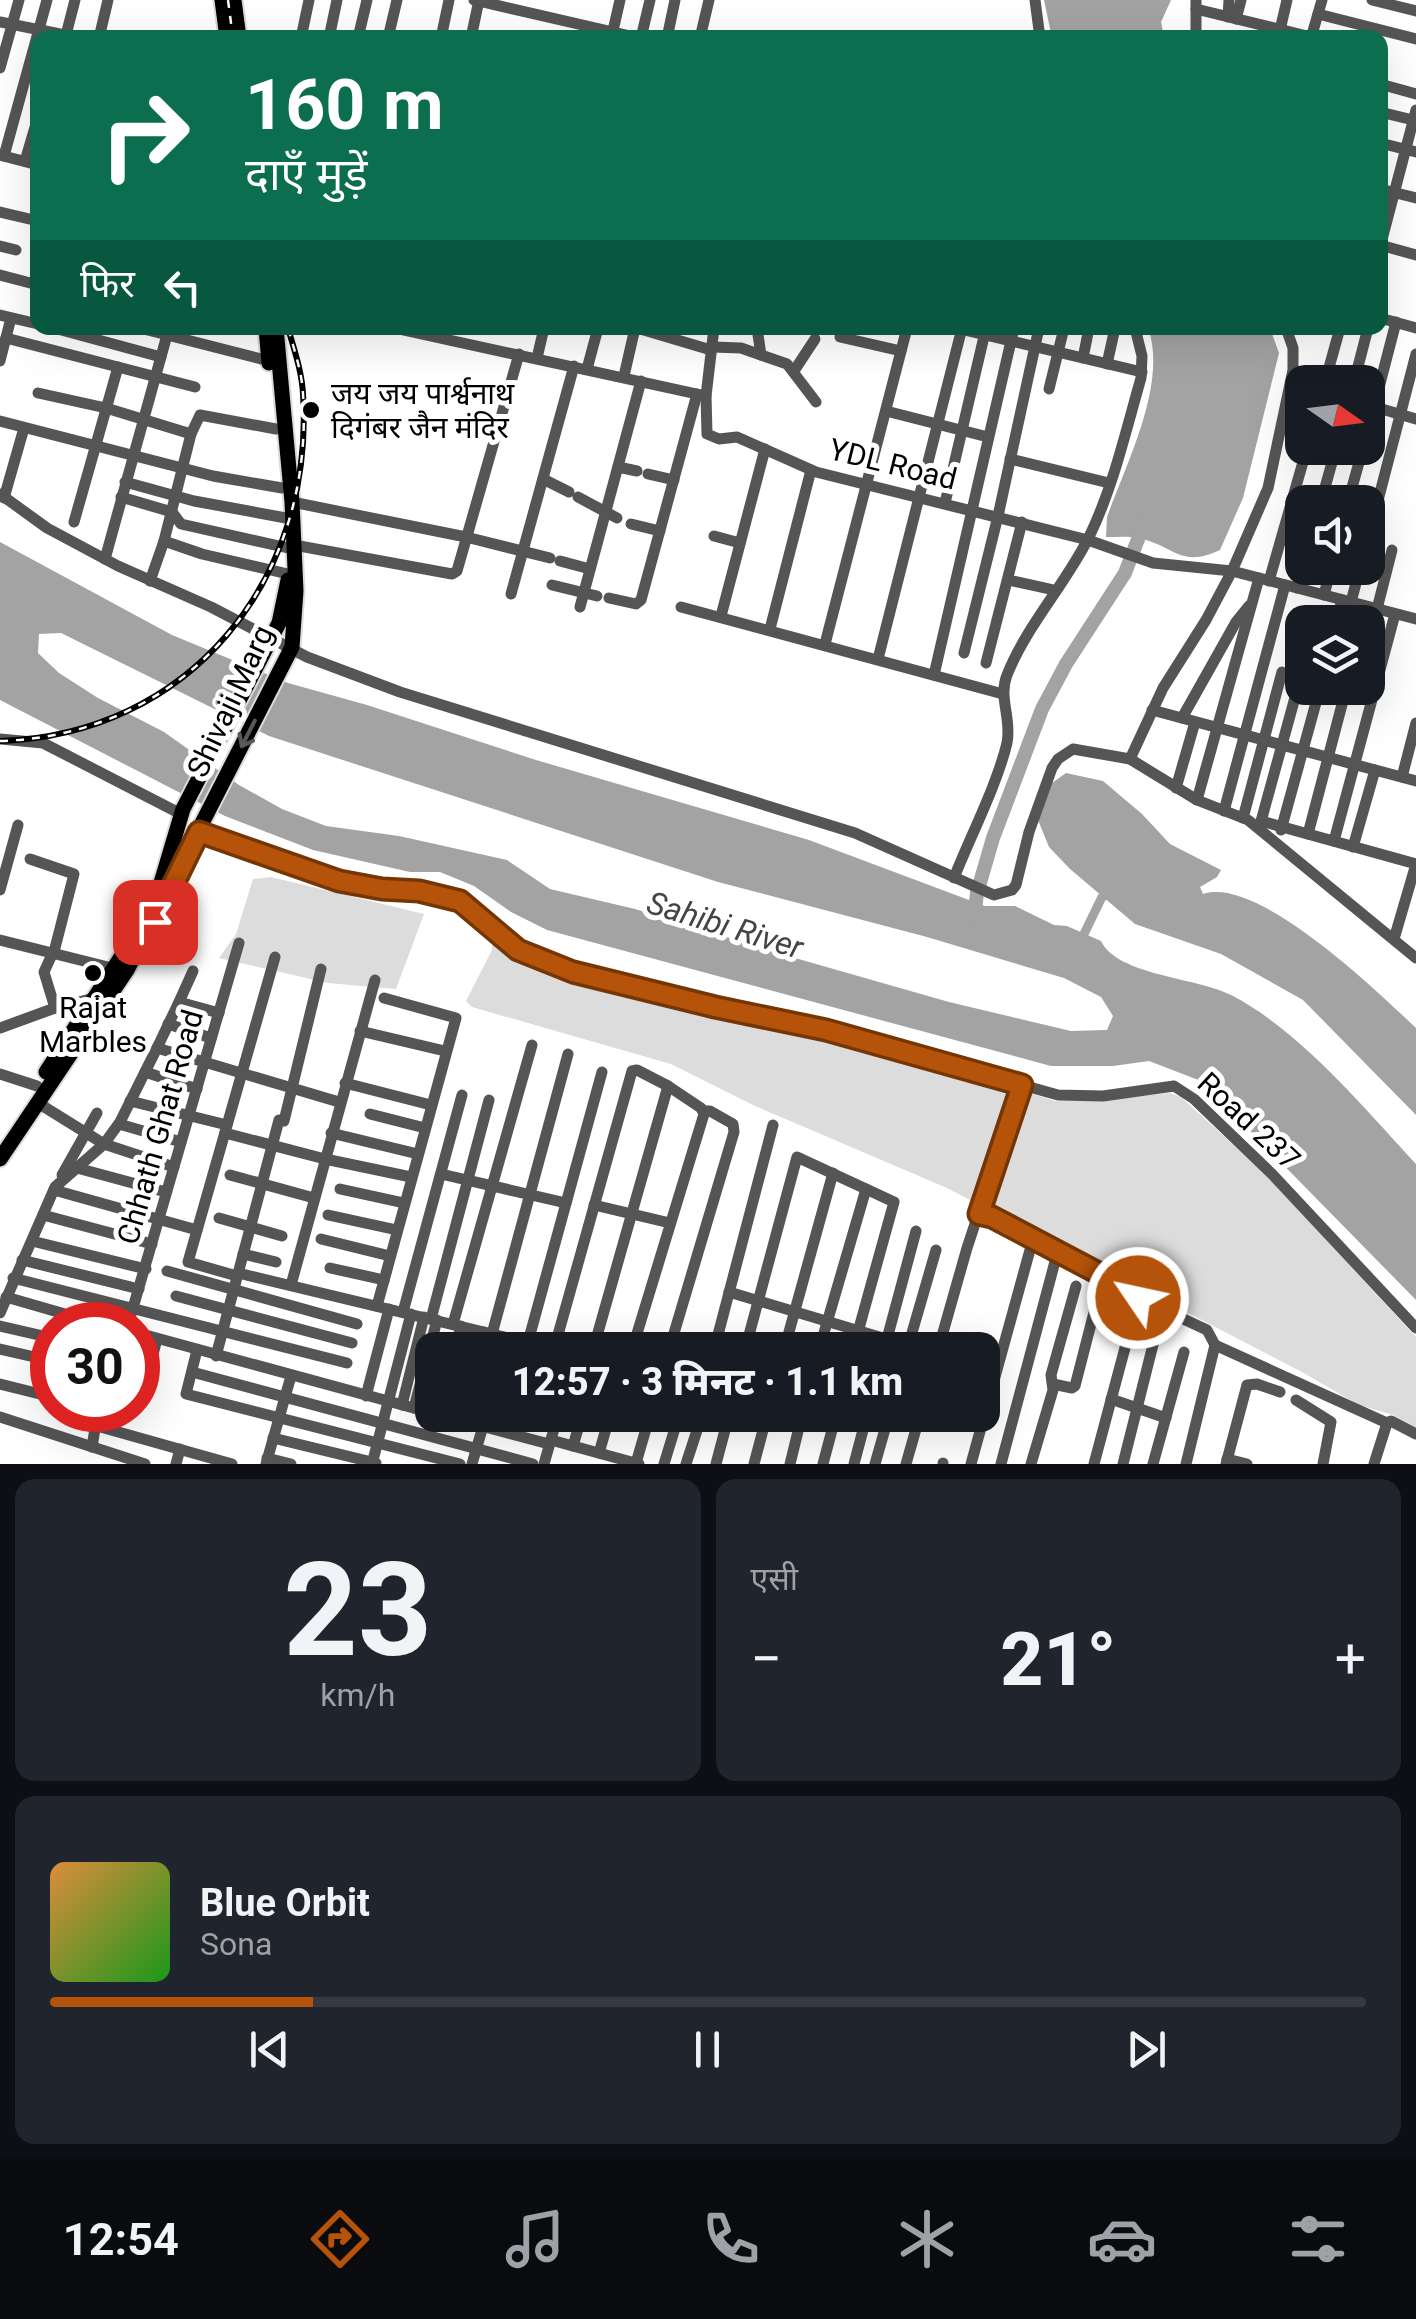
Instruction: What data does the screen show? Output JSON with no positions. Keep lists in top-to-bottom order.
{
  "streets": {
    "main road": ["Shivaji Marg"],
    "street": ["YDL Road", "Road 237", "Chhath Ghat Road"]
  },
  "crossings": [
    ["Shivaji Marg", "Road 237"]
  ],
  "water": ["Sahibi River"],
  "places": ["जय जय पार्श्वनाथ दिगंबर जैन मंदिर", "Rajat Marbles"],
  "north": "right",
  "page": {
    "turn": ["160 m", "दाएँ मुड़ें"],
    "then": "फिर",
    "limit": "30",
    "trip": "12:57 · 3 मिनट · 1.1 km",
    "tile": [
      ["23", "km/h"],
      "एसी"
    ],
    "heat": ["−", "21°", "+"],
    "song": ["Blue Orbit", "Sona"],
    "tabs": "12:54"
  }
}
